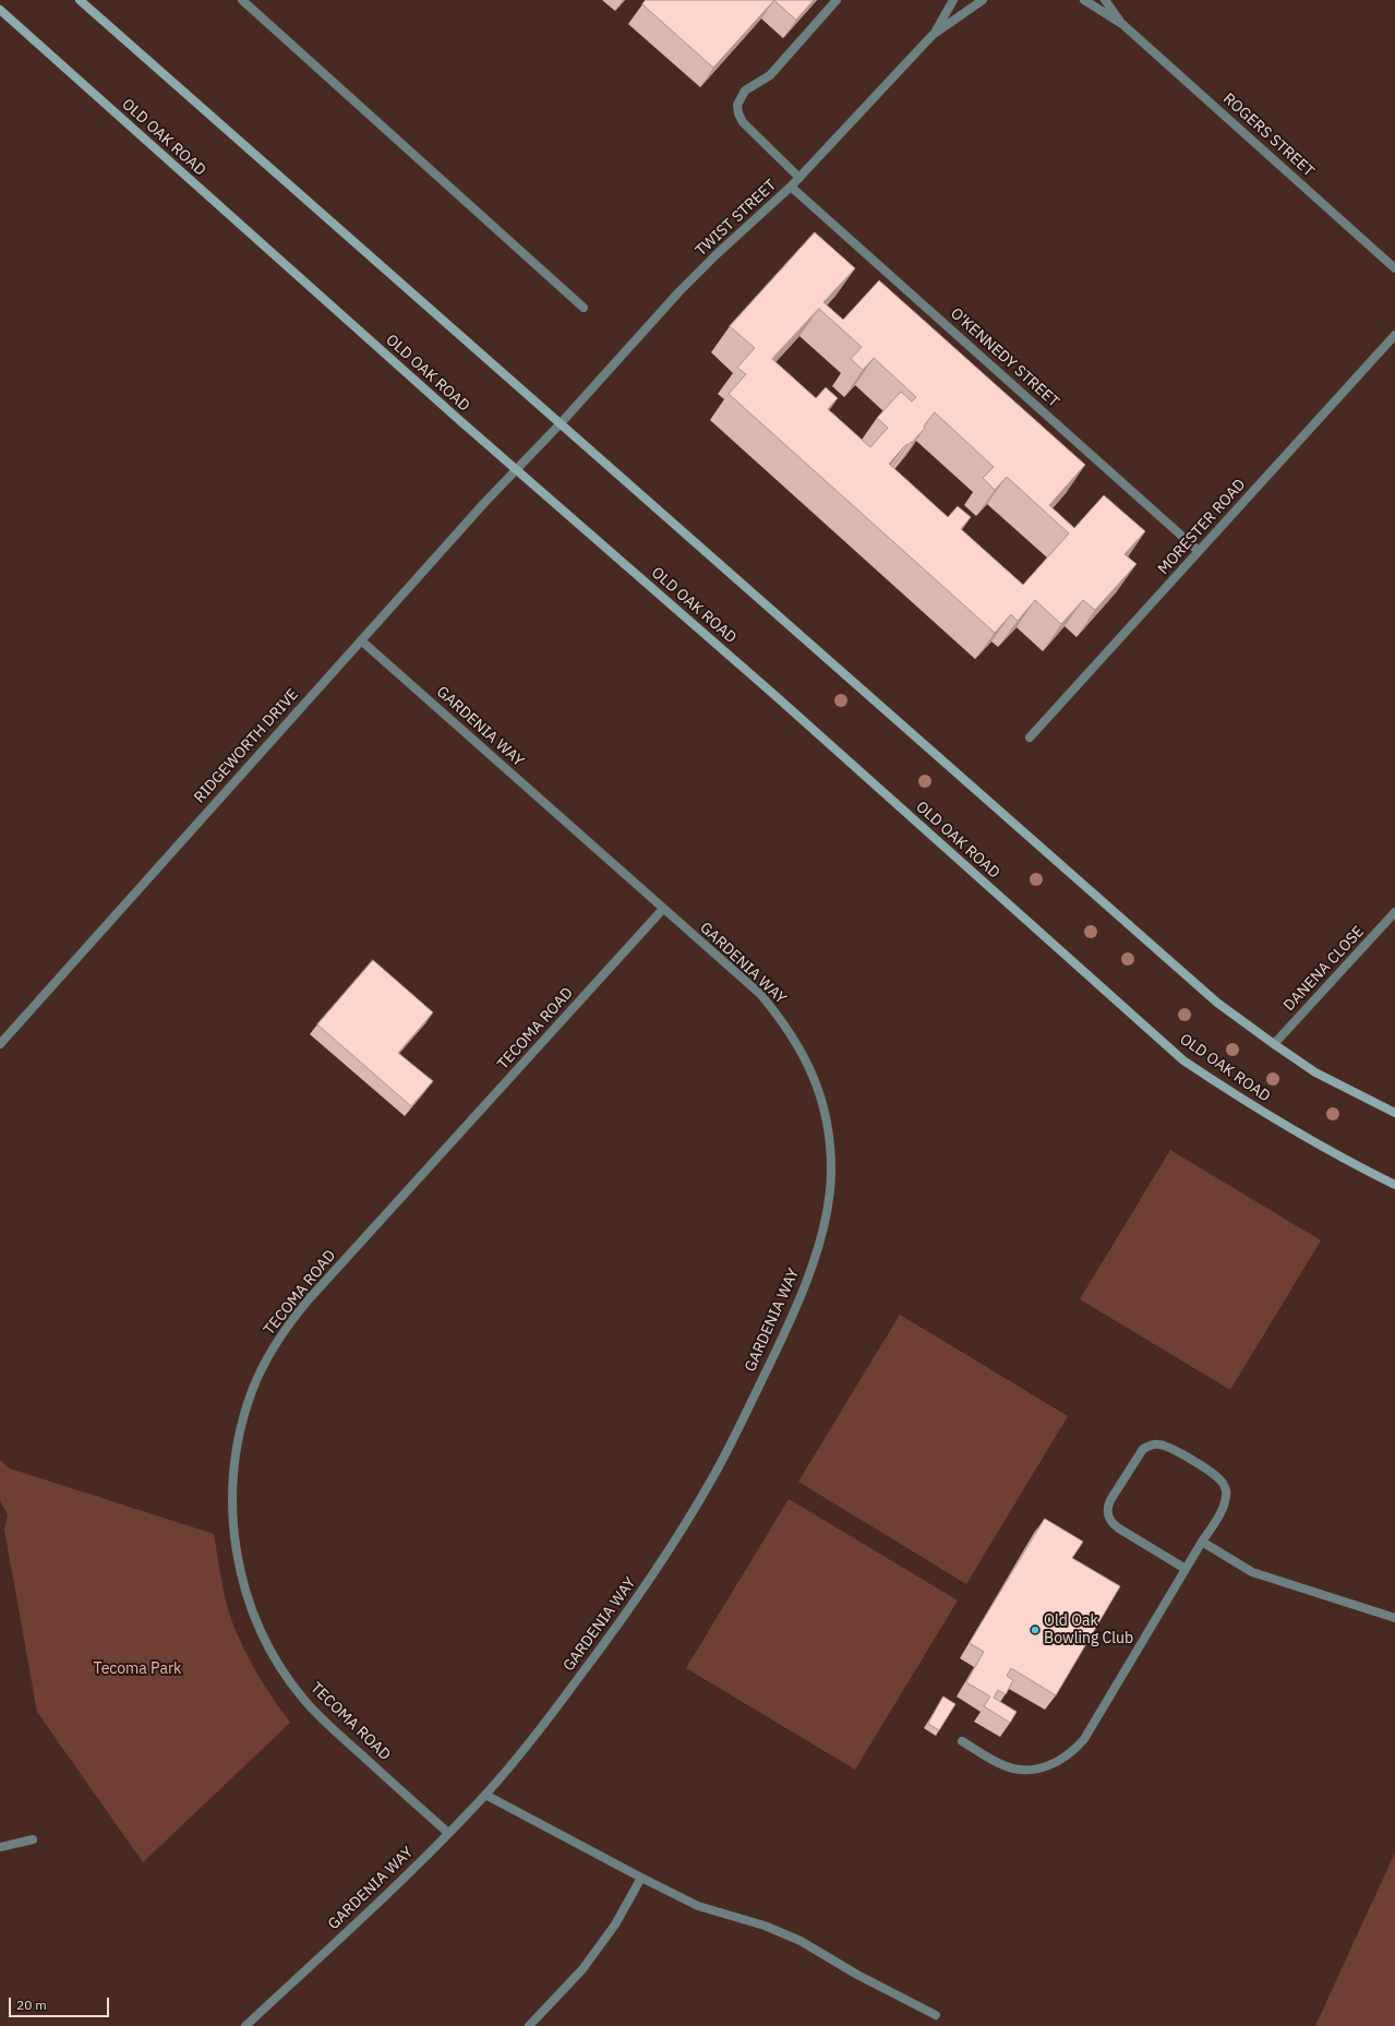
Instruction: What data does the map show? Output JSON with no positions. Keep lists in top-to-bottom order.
{
  "streets": {
    "main road": ["OLD OAK ROAD"],
    "street": [
      "ROGERS STREET",
      "TWIST STREET",
      "O'KENNEDY STREET",
      "MORESTER ROAD",
      "GARDENIA WAY",
      "RIDGEWORTH DRIVE",
      "DANENA CLOSE",
      "TECOMA ROAD"
    ]
  },
  "crossings": [
    ["OLD OAK ROAD", "TWIST STREET"],
    ["OLD OAK ROAD", "RIDGEWORTH DRIVE"],
    ["TWIST STREET", "O'KENNEDY STREET"],
    ["TWIST STREET", "RIDGEWORTH DRIVE"],
    ["O'KENNEDY STREET", "MORESTER ROAD"],
    ["GARDENIA WAY", "RIDGEWORTH DRIVE"],
    ["GARDENIA WAY", "TECOMA ROAD"]
  ],
  "parks": ["Tecoma Park"],
  "places": ["Old Oak Bowling Club"],
  "scale_bar": "20 m"
}
